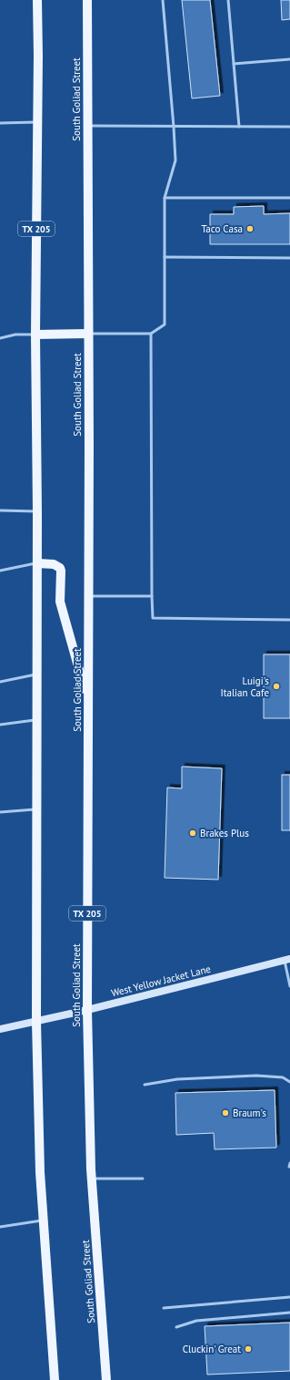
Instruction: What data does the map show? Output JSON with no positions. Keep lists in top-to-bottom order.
{
  "streets": {
    "main road": ["South Goliad Street", "TX 205"],
    "street": ["West Yellow Jacket Lane"]
  },
  "crossings": [
    ["South Goliad Street", "West Yellow Jacket Lane"],
    ["TX 205", "West Yellow Jacket Lane"]
  ],
  "places": [
    "Taco Casa",
    "Luigi's Italian Cafe",
    "Brakes Plus",
    "Braum's",
    "Cluckin' Great"
  ]
}
